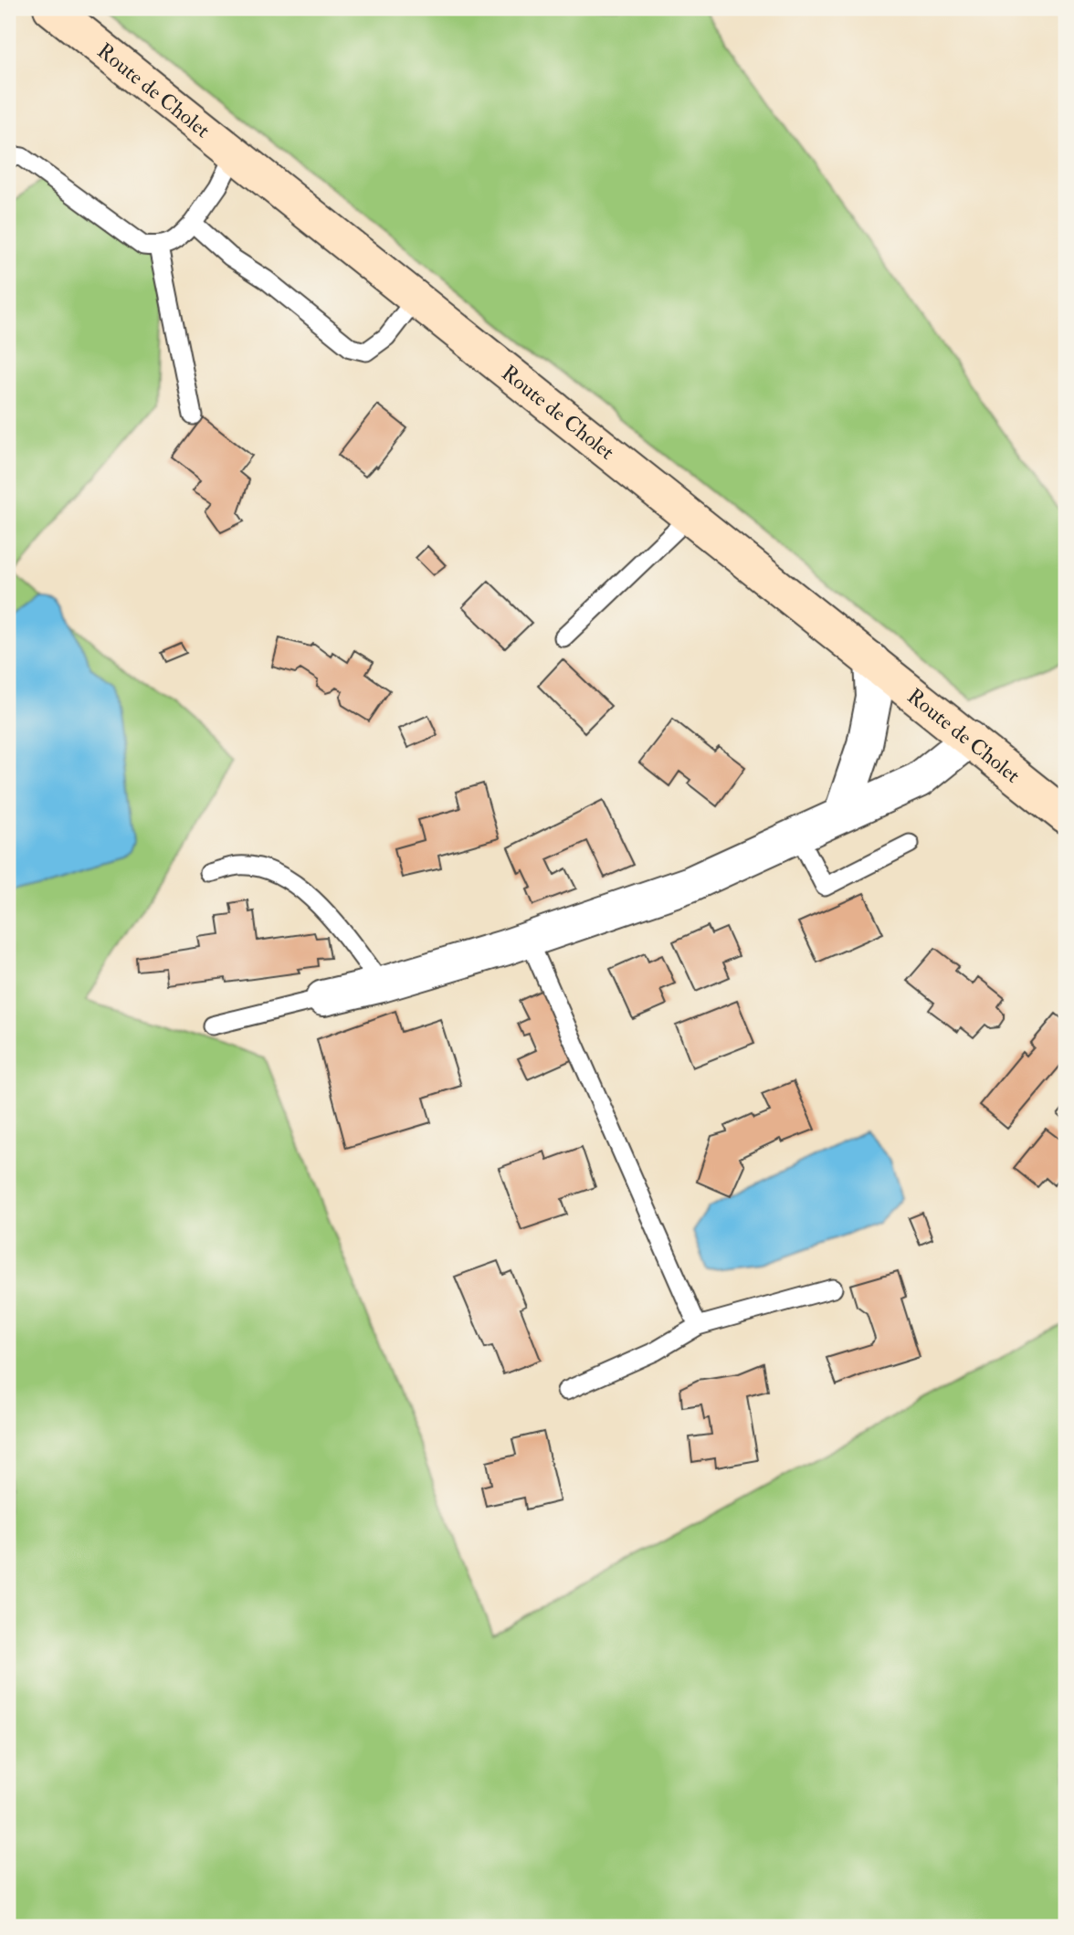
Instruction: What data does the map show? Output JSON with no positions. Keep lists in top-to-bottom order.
{
  "streets": {
    "main road": ["Route de Cholet"]
  }
}
